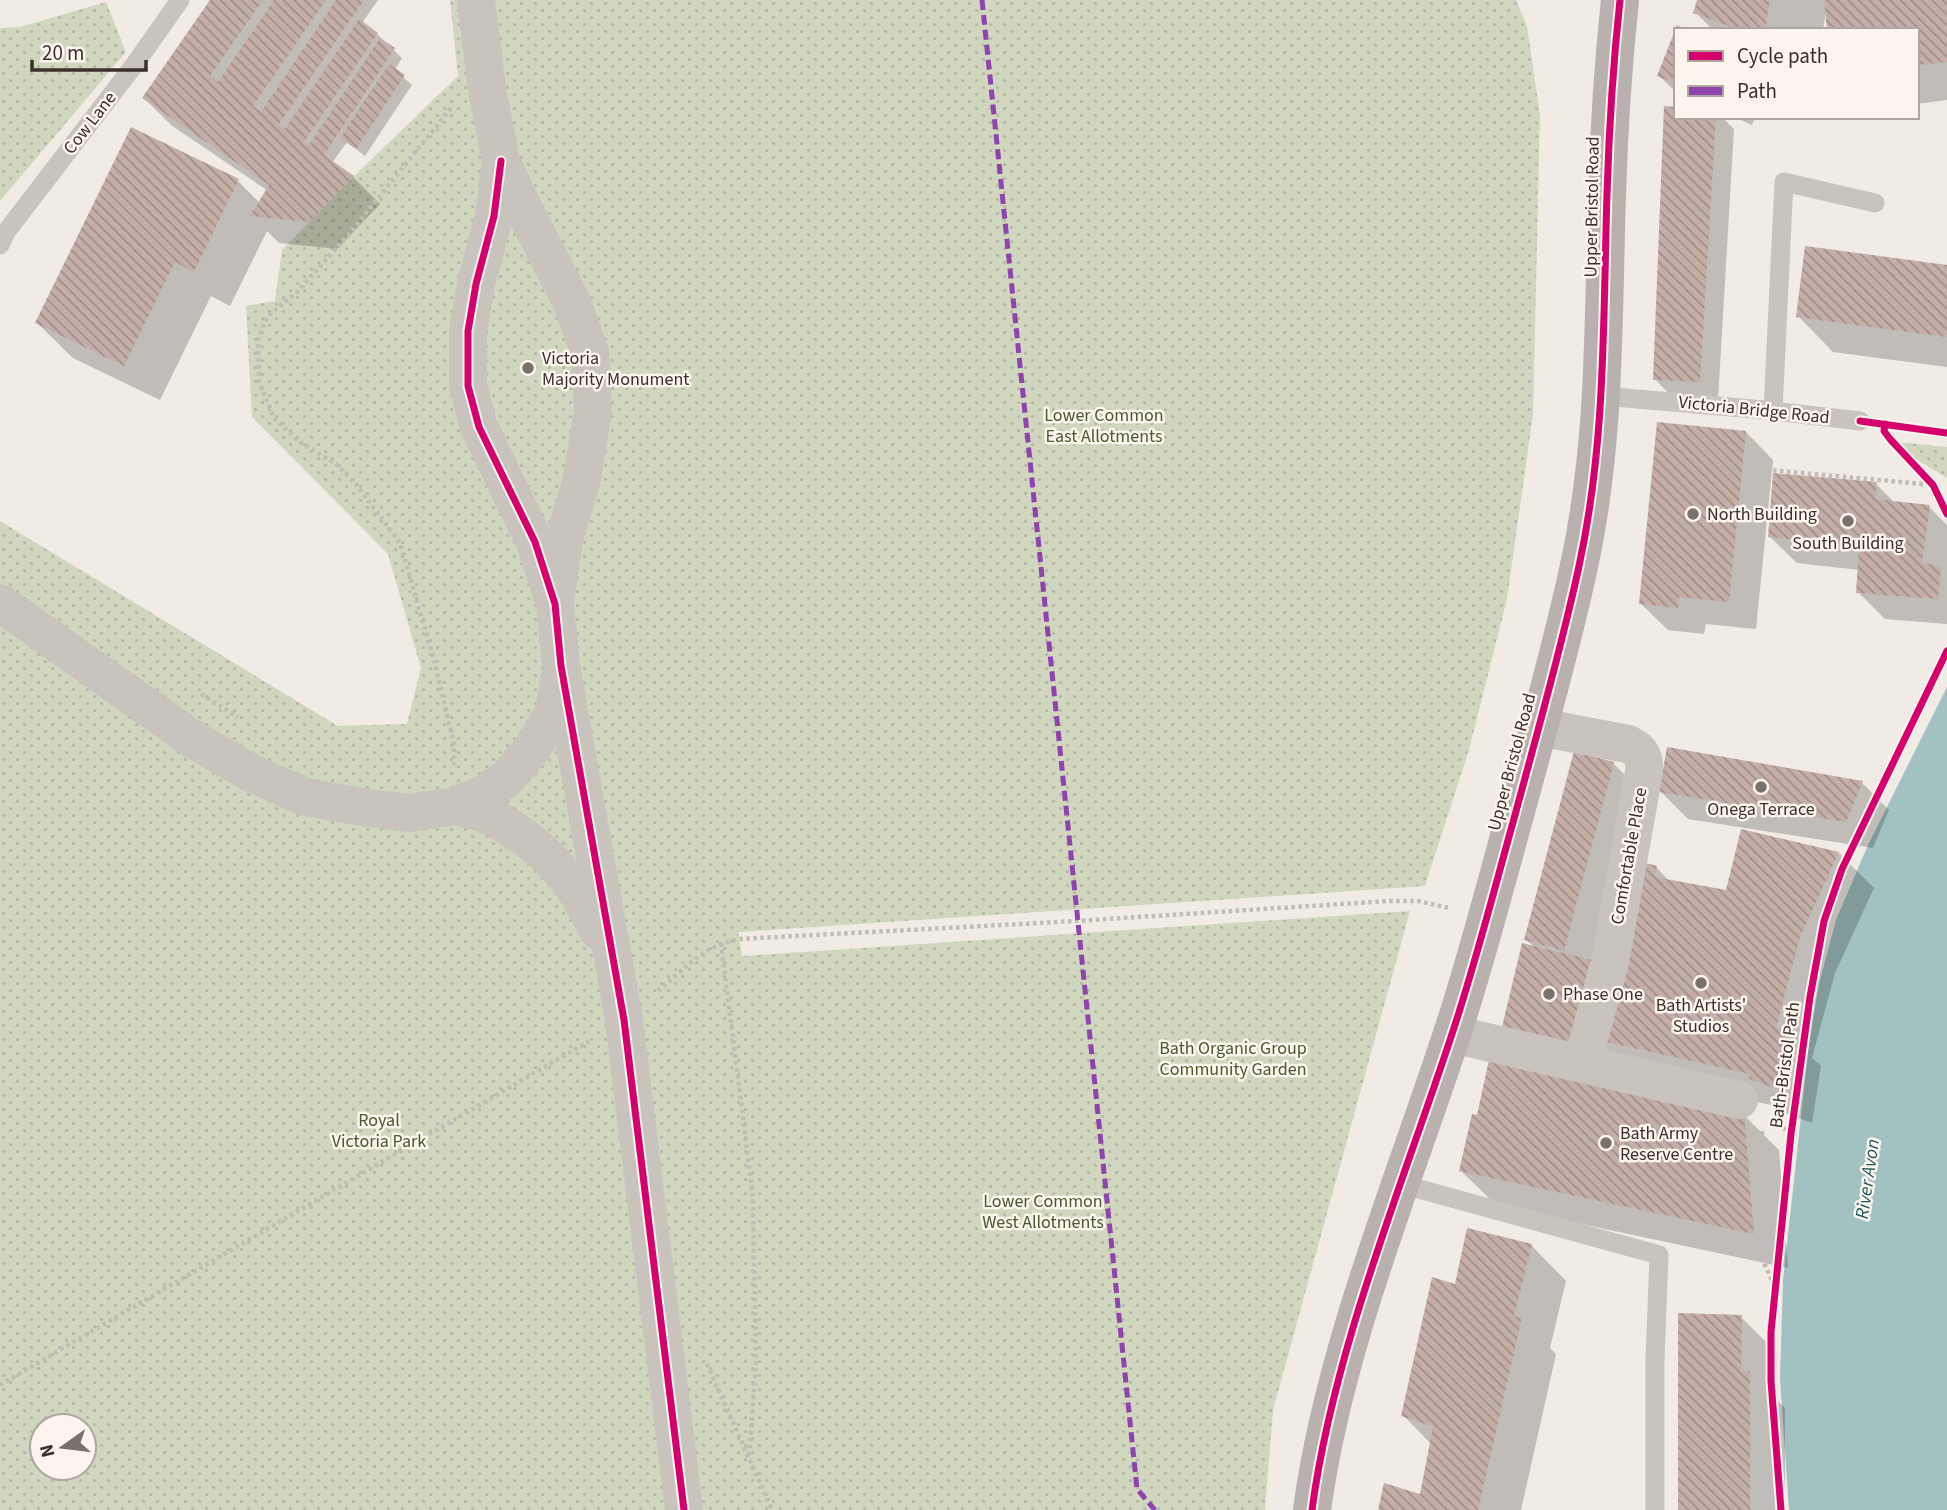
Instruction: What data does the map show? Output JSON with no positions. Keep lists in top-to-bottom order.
{
  "streets": {
    "main road": ["Upper Bristol Road"],
    "street": ["Comfortable Place"],
    "lane": ["Cow Lane", "Victoria Bridge Road"],
    "cycle path": ["Bath-Bristol Path"]
  },
  "crossings": [
    ["Upper Bristol Road", "Victoria Bridge Road"],
    ["Upper Bristol Road", "Comfortable Place"]
  ],
  "water": ["River Avon"],
  "parks": [
    "Lower Common East Allotments",
    "Bath Organic Group Community Garden",
    "Royal Victoria Park",
    "Lower Common West Allotments"
  ],
  "places": [
    "Victoria Majority Monument",
    "North Building",
    "South Building",
    "Onega Terrace",
    "Bath Artists' Studios",
    "Phase One",
    "Bath Army Reserve Centre"
  ],
  "legend": ["Cycle path", "Path"],
  "scale_bar": "20 m",
  "north": "left"
}
